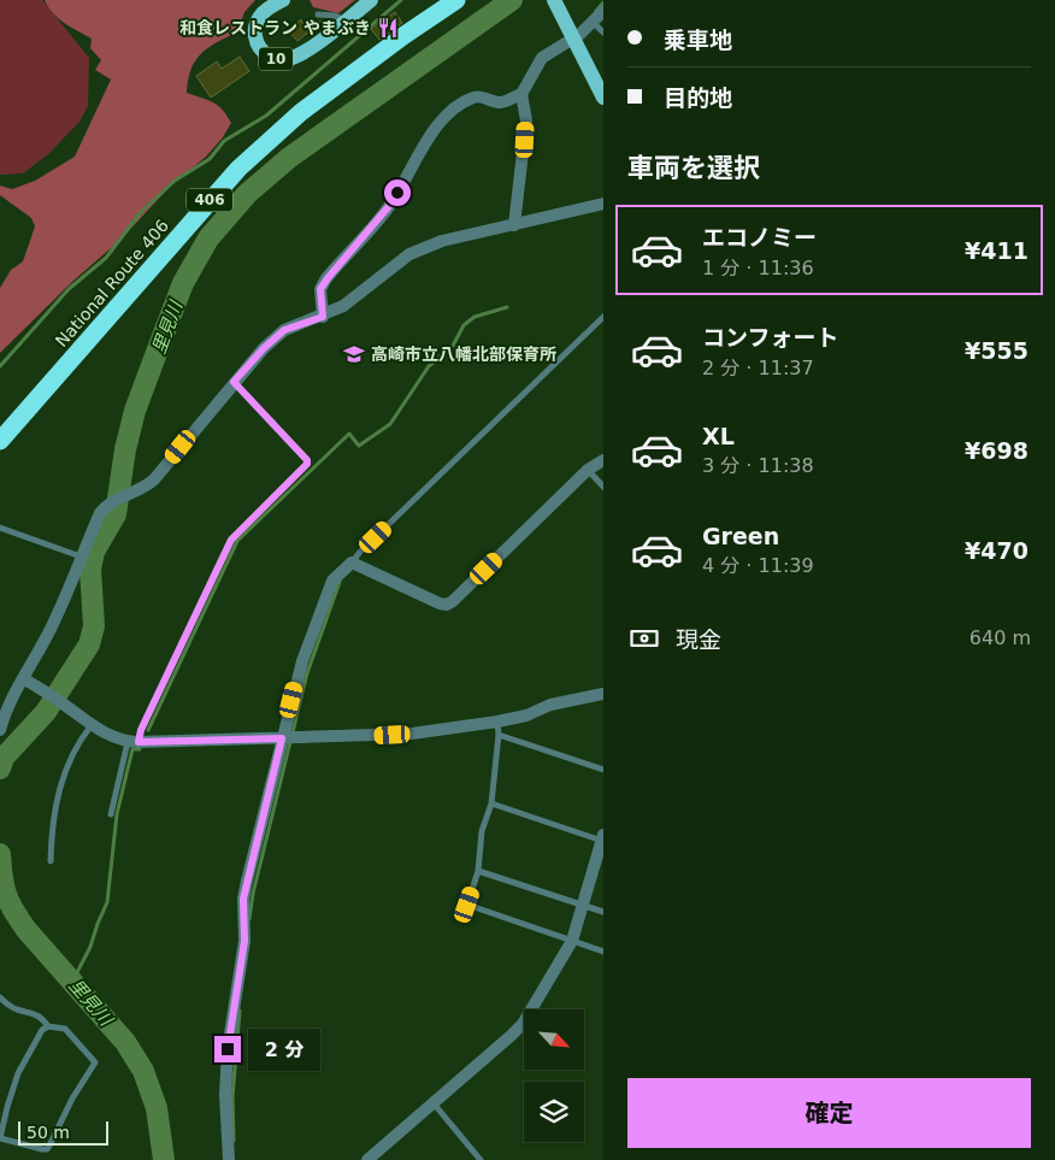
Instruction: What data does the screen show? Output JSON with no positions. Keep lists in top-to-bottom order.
{
  "streets": {
    "highway": ["406", "National Route 406"],
    "main road": ["10"]
  },
  "water": ["里見川"],
  "places": {
    "restaurant": ["和食レストラン やまぶき"],
    "school or university": ["高崎市立八幡北部保育所"]
  },
  "scale_bar": "50 m",
  "north": "bottom right",
  "page": {
    "banner": ["乗車地", "目的地"],
    "heading": "車両を選択",
    "list": [
      {
        "name": "エコノミー",
        "note": "1 分 · 11:36",
        "value": "¥411"
      },
      {
        "name": "コンフォート",
        "note": "2 分 · 11:37",
        "value": "¥555"
      },
      {
        "name": "XL",
        "note": "3 分 · 11:38",
        "value": "¥698"
      },
      {
        "name": "Green",
        "note": "4 分 · 11:39",
        "value": "¥470"
      }
    ],
    "pay": ["現金", "640 m"],
    "bubble": "2 分",
    "buttons": "確定",
    "scale": "50 m"
  }
}
